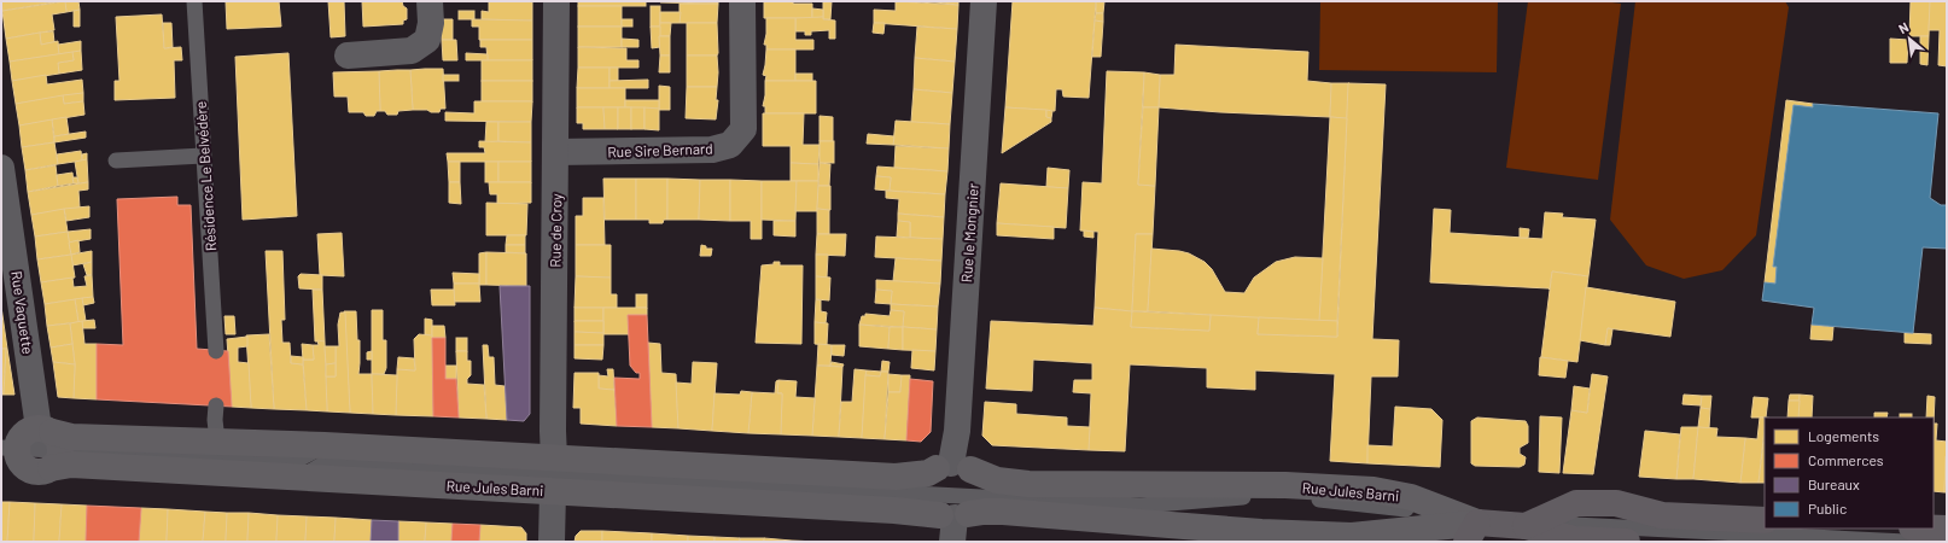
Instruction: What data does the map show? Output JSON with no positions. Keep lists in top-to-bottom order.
{
  "streets": {
    "main road": ["Rue Jules Barni"],
    "street": [
      "Rue Sire Bernard",
      "Rue de Croy",
      "Rue le Mongnier",
      "Rue Vaquette"
    ],
    "lane": ["Résidence Le Belvédère"]
  },
  "crossings": [
    ["Rue Sire Bernard", "Rue de Croy"],
    ["Rue le Mongnier", "Rue Jules Barni"],
    ["Rue Vaquette", "Rue Jules Barni"]
  ],
  "legend": [
    "Logements",
    "Commerces",
    "Bureaux",
    "Public"
  ],
  "north": "top left"
}
